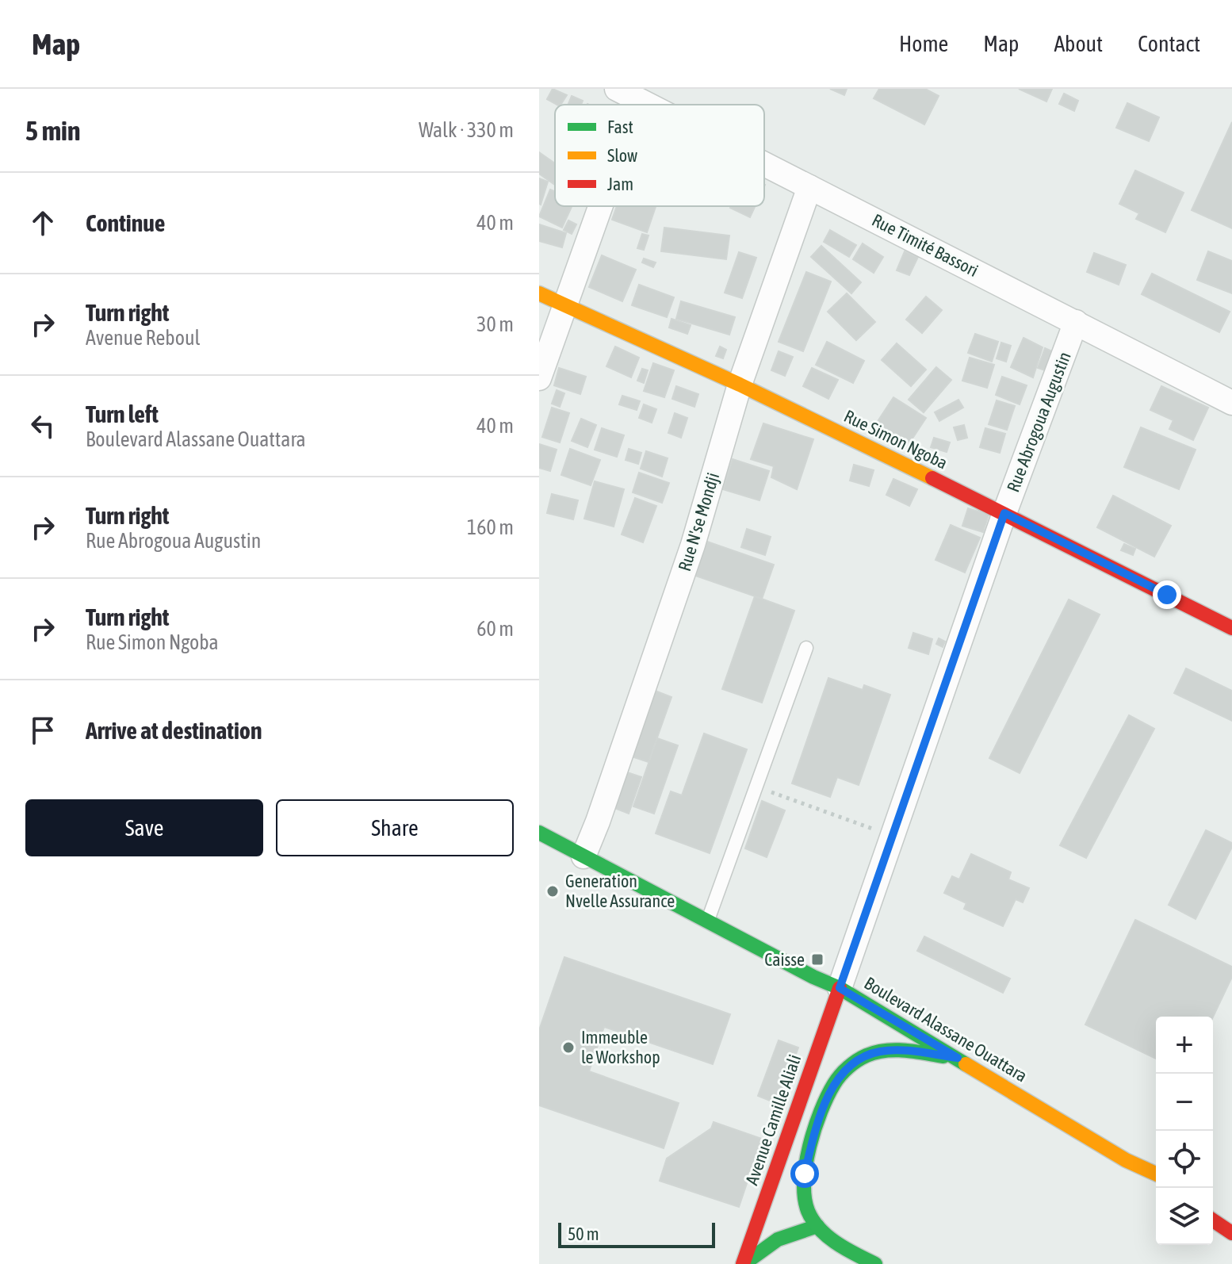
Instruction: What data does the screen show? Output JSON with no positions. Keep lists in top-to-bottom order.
{
  "streets": {
    "main road": ["Rue Simon Ngoba", "Boulevard Alassane Ouattara", "Avenue Camille Aliali"],
    "street": ["Rue Timité Bassori", "Rue Abrogoua Augustin", "Rue N'se Mondji"]
  },
  "crossings": [
    ["Rue Timité Bassori", "Rue Abrogoua Augustin"],
    ["Rue Timité Bassori", "Rue N'se Mondji"],
    ["Rue Abrogoua Augustin", "Rue Simon Ngoba"],
    ["Rue Abrogoua Augustin", "Boulevard Alassane Ouattara"],
    ["Rue Abrogoua Augustin", "Avenue Camille Aliali"],
    ["Rue Simon Ngoba", "Rue N'se Mondji"],
    ["Rue N'se Mondji", "Boulevard Alassane Ouattara"],
    ["Boulevard Alassane Ouattara", "Avenue Camille Aliali"]
  ],
  "places": {
    "other": ["Generation Nvelle Assurance", "Immeuble le Workshop"],
    "transit": ["Caisse"]
  },
  "legend": ["Fast", "Slow", "Jam"],
  "scale_bar": "50 m",
  "page": {
    "header": "Map",
    "nav": [
      "Home",
      "Map",
      "About",
      "Contact"
    ],
    "heading": ["5 min", "Walk · 330 m"],
    "list": [
      ["Continue", "40 m"],
      ["Turn right", "Avenue Reboul", "30 m"],
      ["Turn left", "Boulevard Alassane Ouattara", "40 m"],
      ["Turn right", "Rue Abrogoua Augustin", "160 m"],
      ["Turn right", "Rue Simon Ngoba", "60 m"],
      "Arrive at destination"
    ],
    "buttons": ["Save", "Share"],
    "map_buttons": ["+", "−"],
    "scale": "50 m"
  }
}
